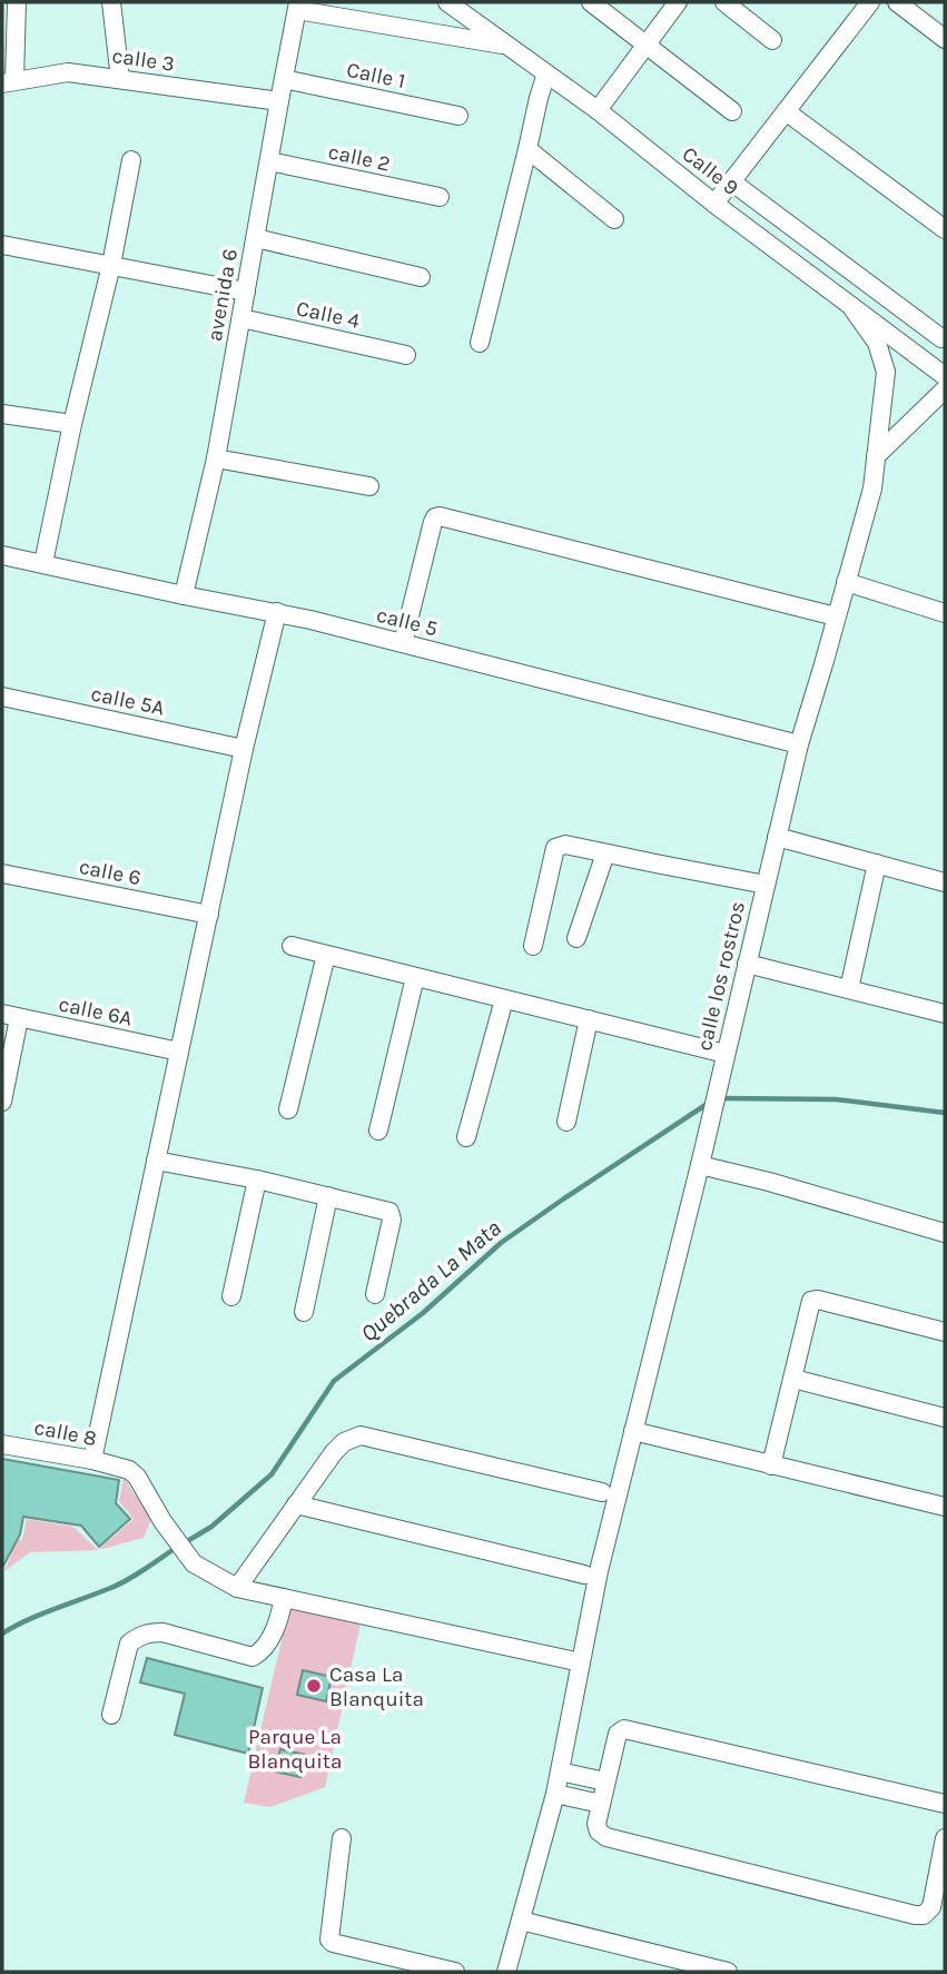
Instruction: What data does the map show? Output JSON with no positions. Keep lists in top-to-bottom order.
{
  "streets": {
    "street": [
      "calle 3",
      "Calle 1",
      "calle 2",
      "Calle 9",
      "avenida 6",
      "Calle 4",
      "calle 5",
      "calle 5A",
      "calle 6",
      "calle los rostros",
      "calle 6A",
      "calle 8"
    ]
  },
  "crossings": [
    ["calle 3", "avenida 6"],
    ["Calle 1", "avenida 6"],
    ["calle 2", "avenida 6"],
    ["Calle 9", "calle los rostros"],
    ["avenida 6", "Calle 4"],
    ["avenida 6", "calle 5"],
    ["calle 5", "calle los rostros"]
  ],
  "water": ["Quebrada La Mata"],
  "parks": ["Parque La Blanquita"],
  "places": ["Casa La Blanquita"]
}
